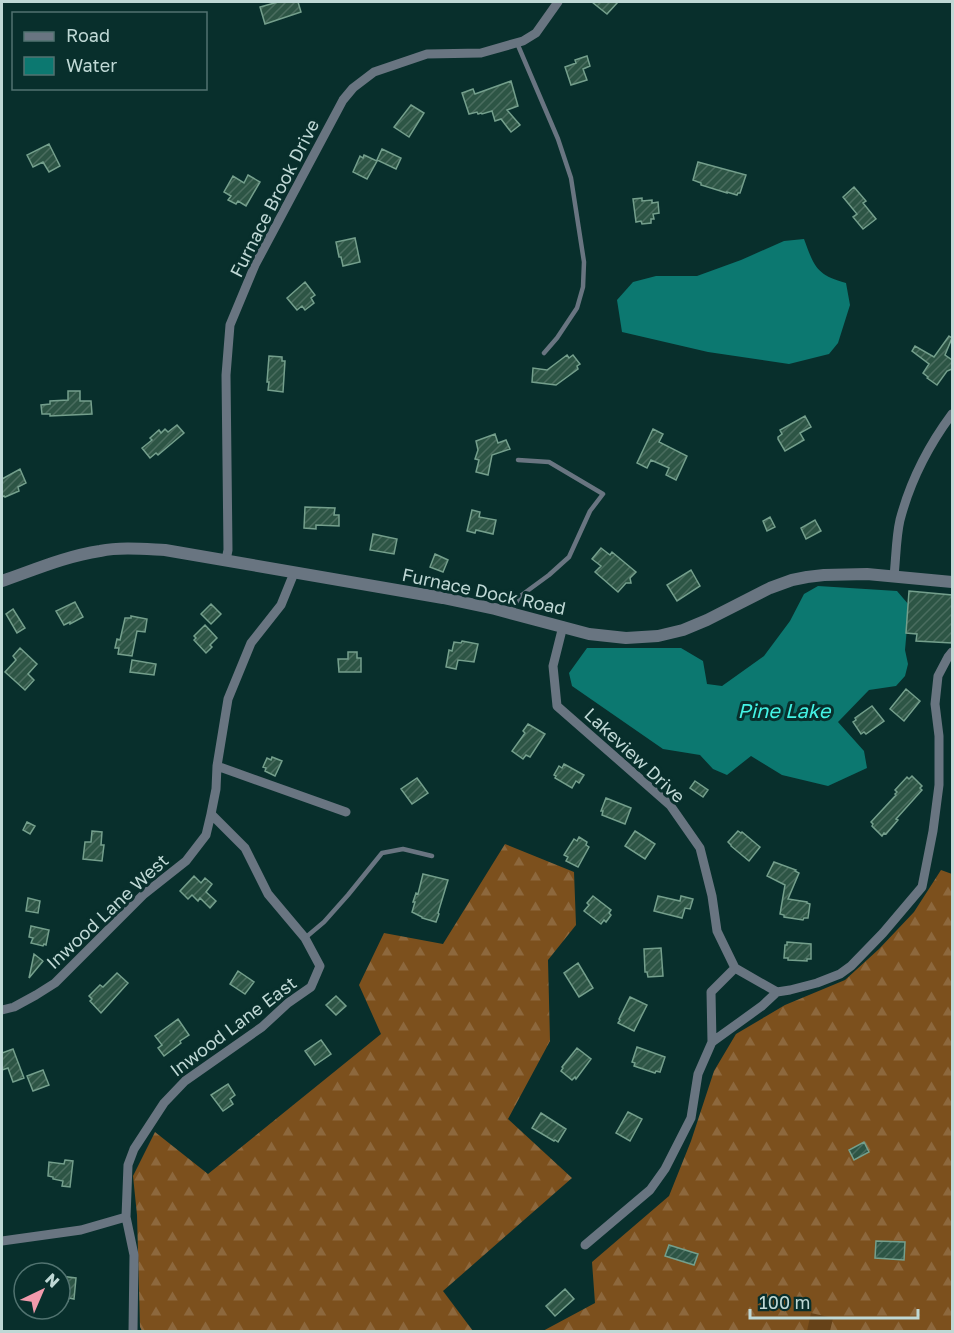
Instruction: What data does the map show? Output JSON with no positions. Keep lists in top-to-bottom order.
{
  "streets": {
    "street": [
      "Furnace Brook Drive",
      "Furnace Dock Road",
      "Lakeview Drive",
      "Inwood Lane West",
      "Inwood Lane East"
    ]
  },
  "crossings": [
    ["Furnace Brook Drive", "Furnace Dock Road"],
    ["Furnace Dock Road", "Lakeview Drive"],
    ["Inwood Lane West", "Inwood Lane East"]
  ],
  "water": ["Pine Lake"],
  "legend": ["Road", "Water"],
  "scale_bar": "100 m",
  "north": "top right"
}
